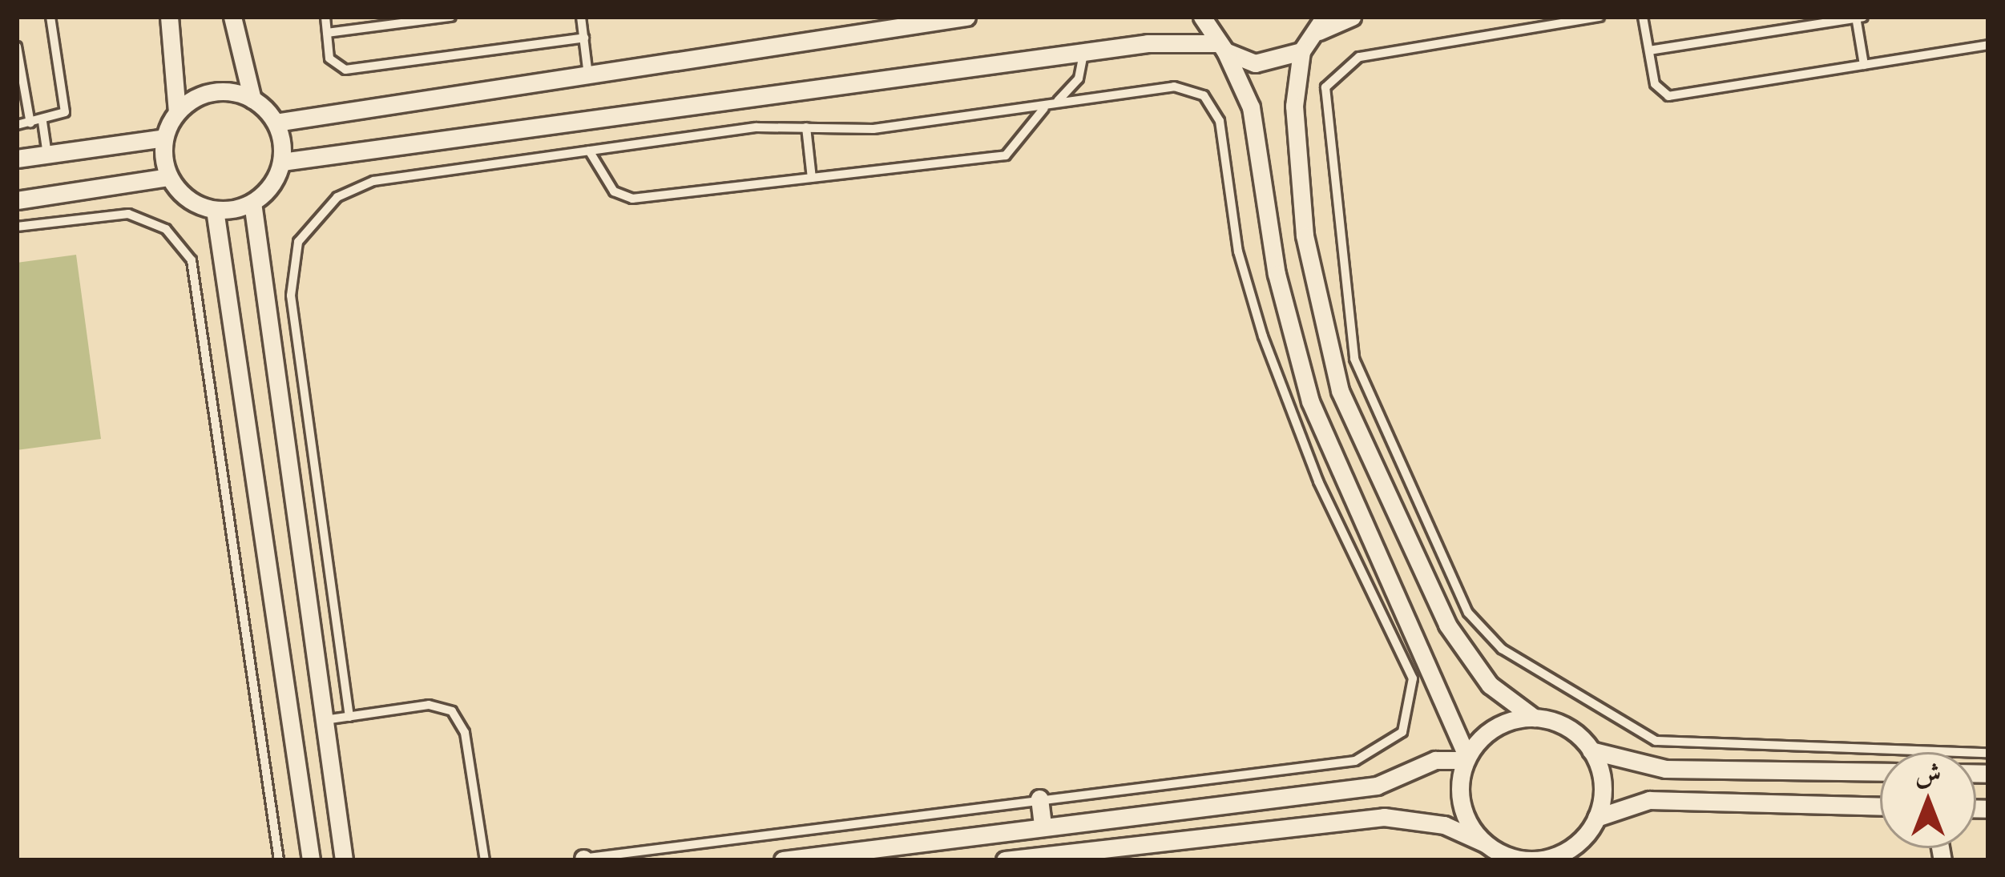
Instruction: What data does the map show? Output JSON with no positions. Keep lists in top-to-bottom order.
{
  "north": "top"
}
